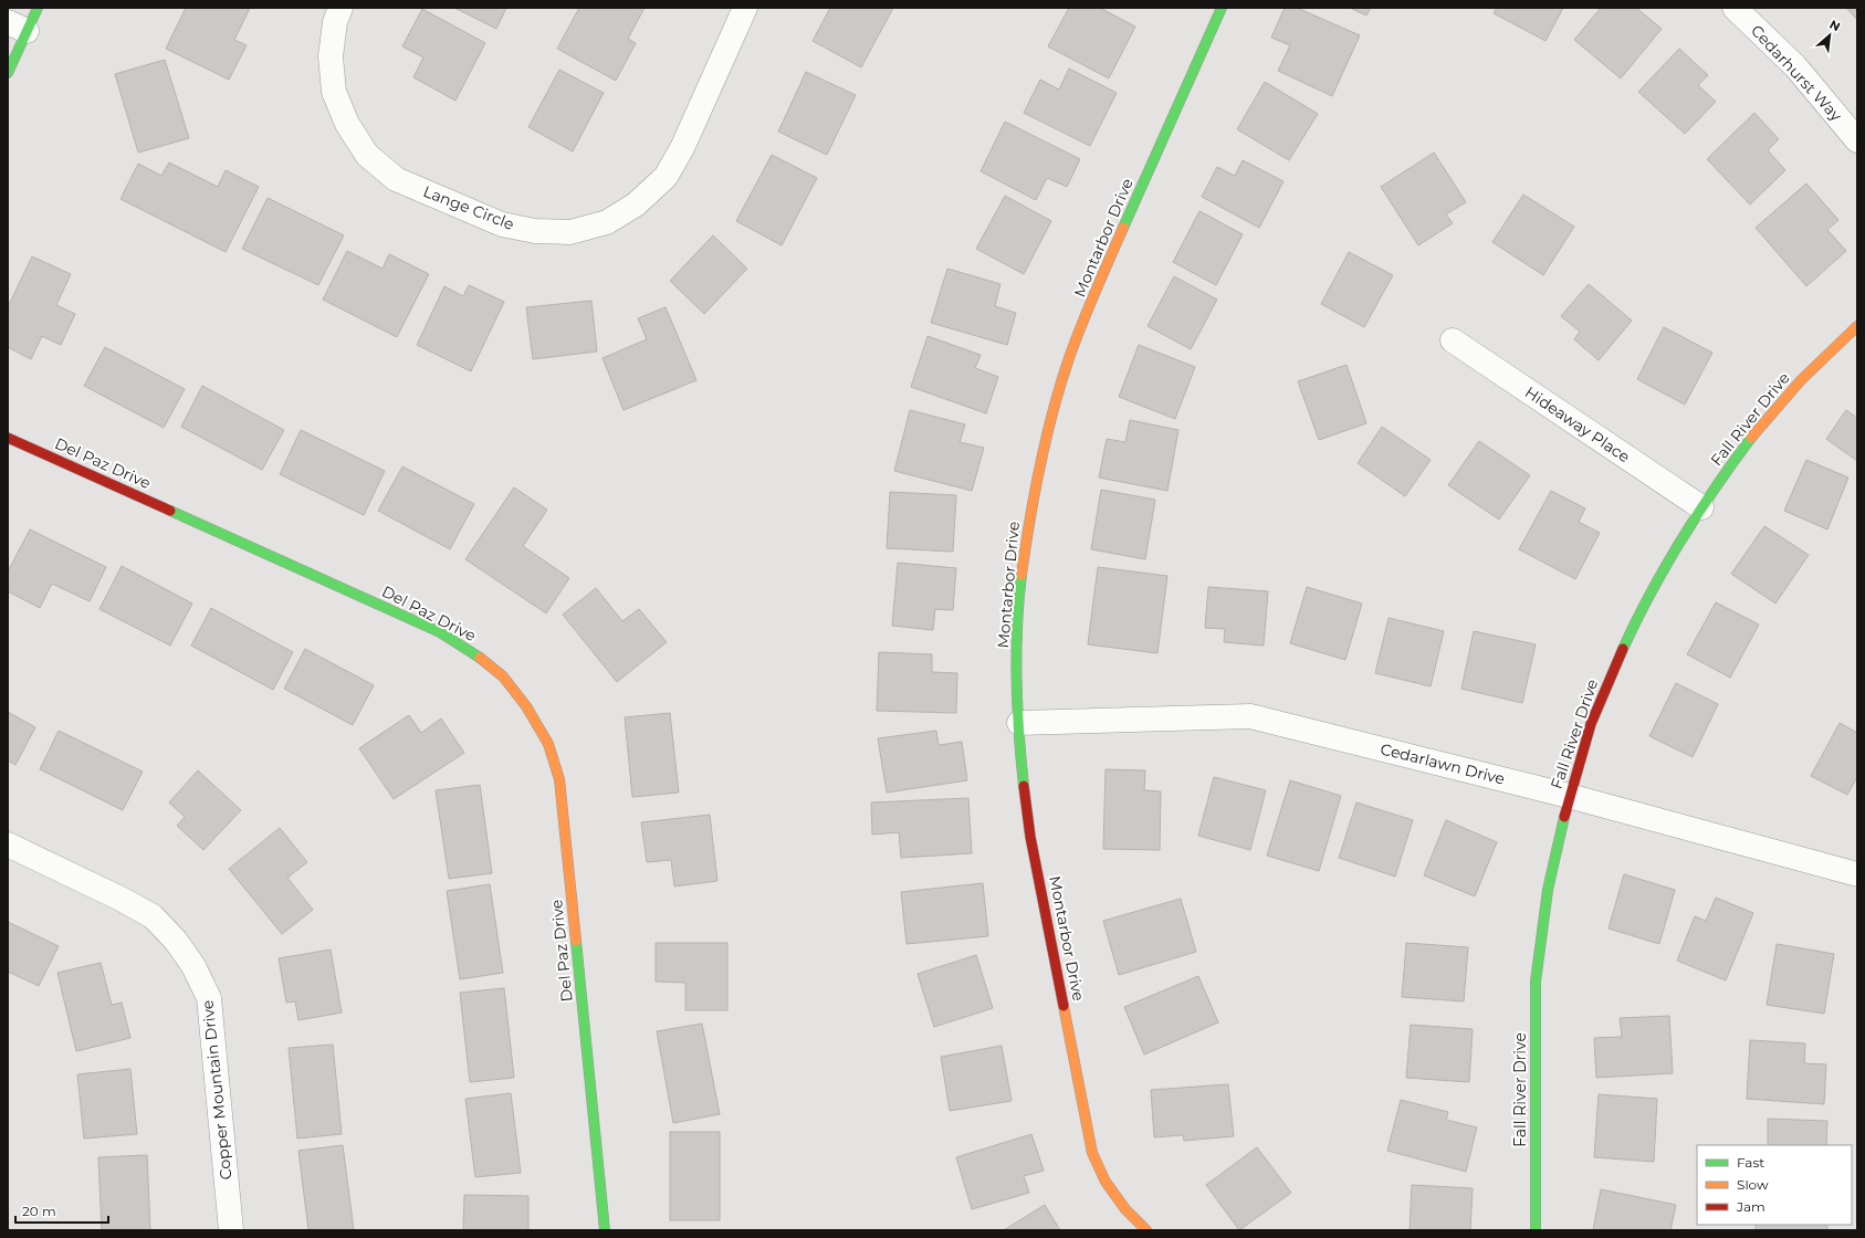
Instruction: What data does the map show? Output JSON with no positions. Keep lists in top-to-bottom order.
{
  "streets": {
    "street": [
      "Cedarhurst Way",
      "Lange Circle",
      "Montarbor Drive",
      "Fall River Drive",
      "Hideaway Place",
      "Del Paz Drive",
      "Cedarlawn Drive",
      "Copper Mountain Drive"
    ]
  },
  "crossings": [
    ["Montarbor Drive", "Cedarlawn Drive"],
    ["Fall River Drive", "Hideaway Place"],
    ["Fall River Drive", "Cedarlawn Drive"]
  ],
  "legend": ["Fast", "Slow", "Jam"],
  "scale_bar": "20 m",
  "north": "top right"
}
